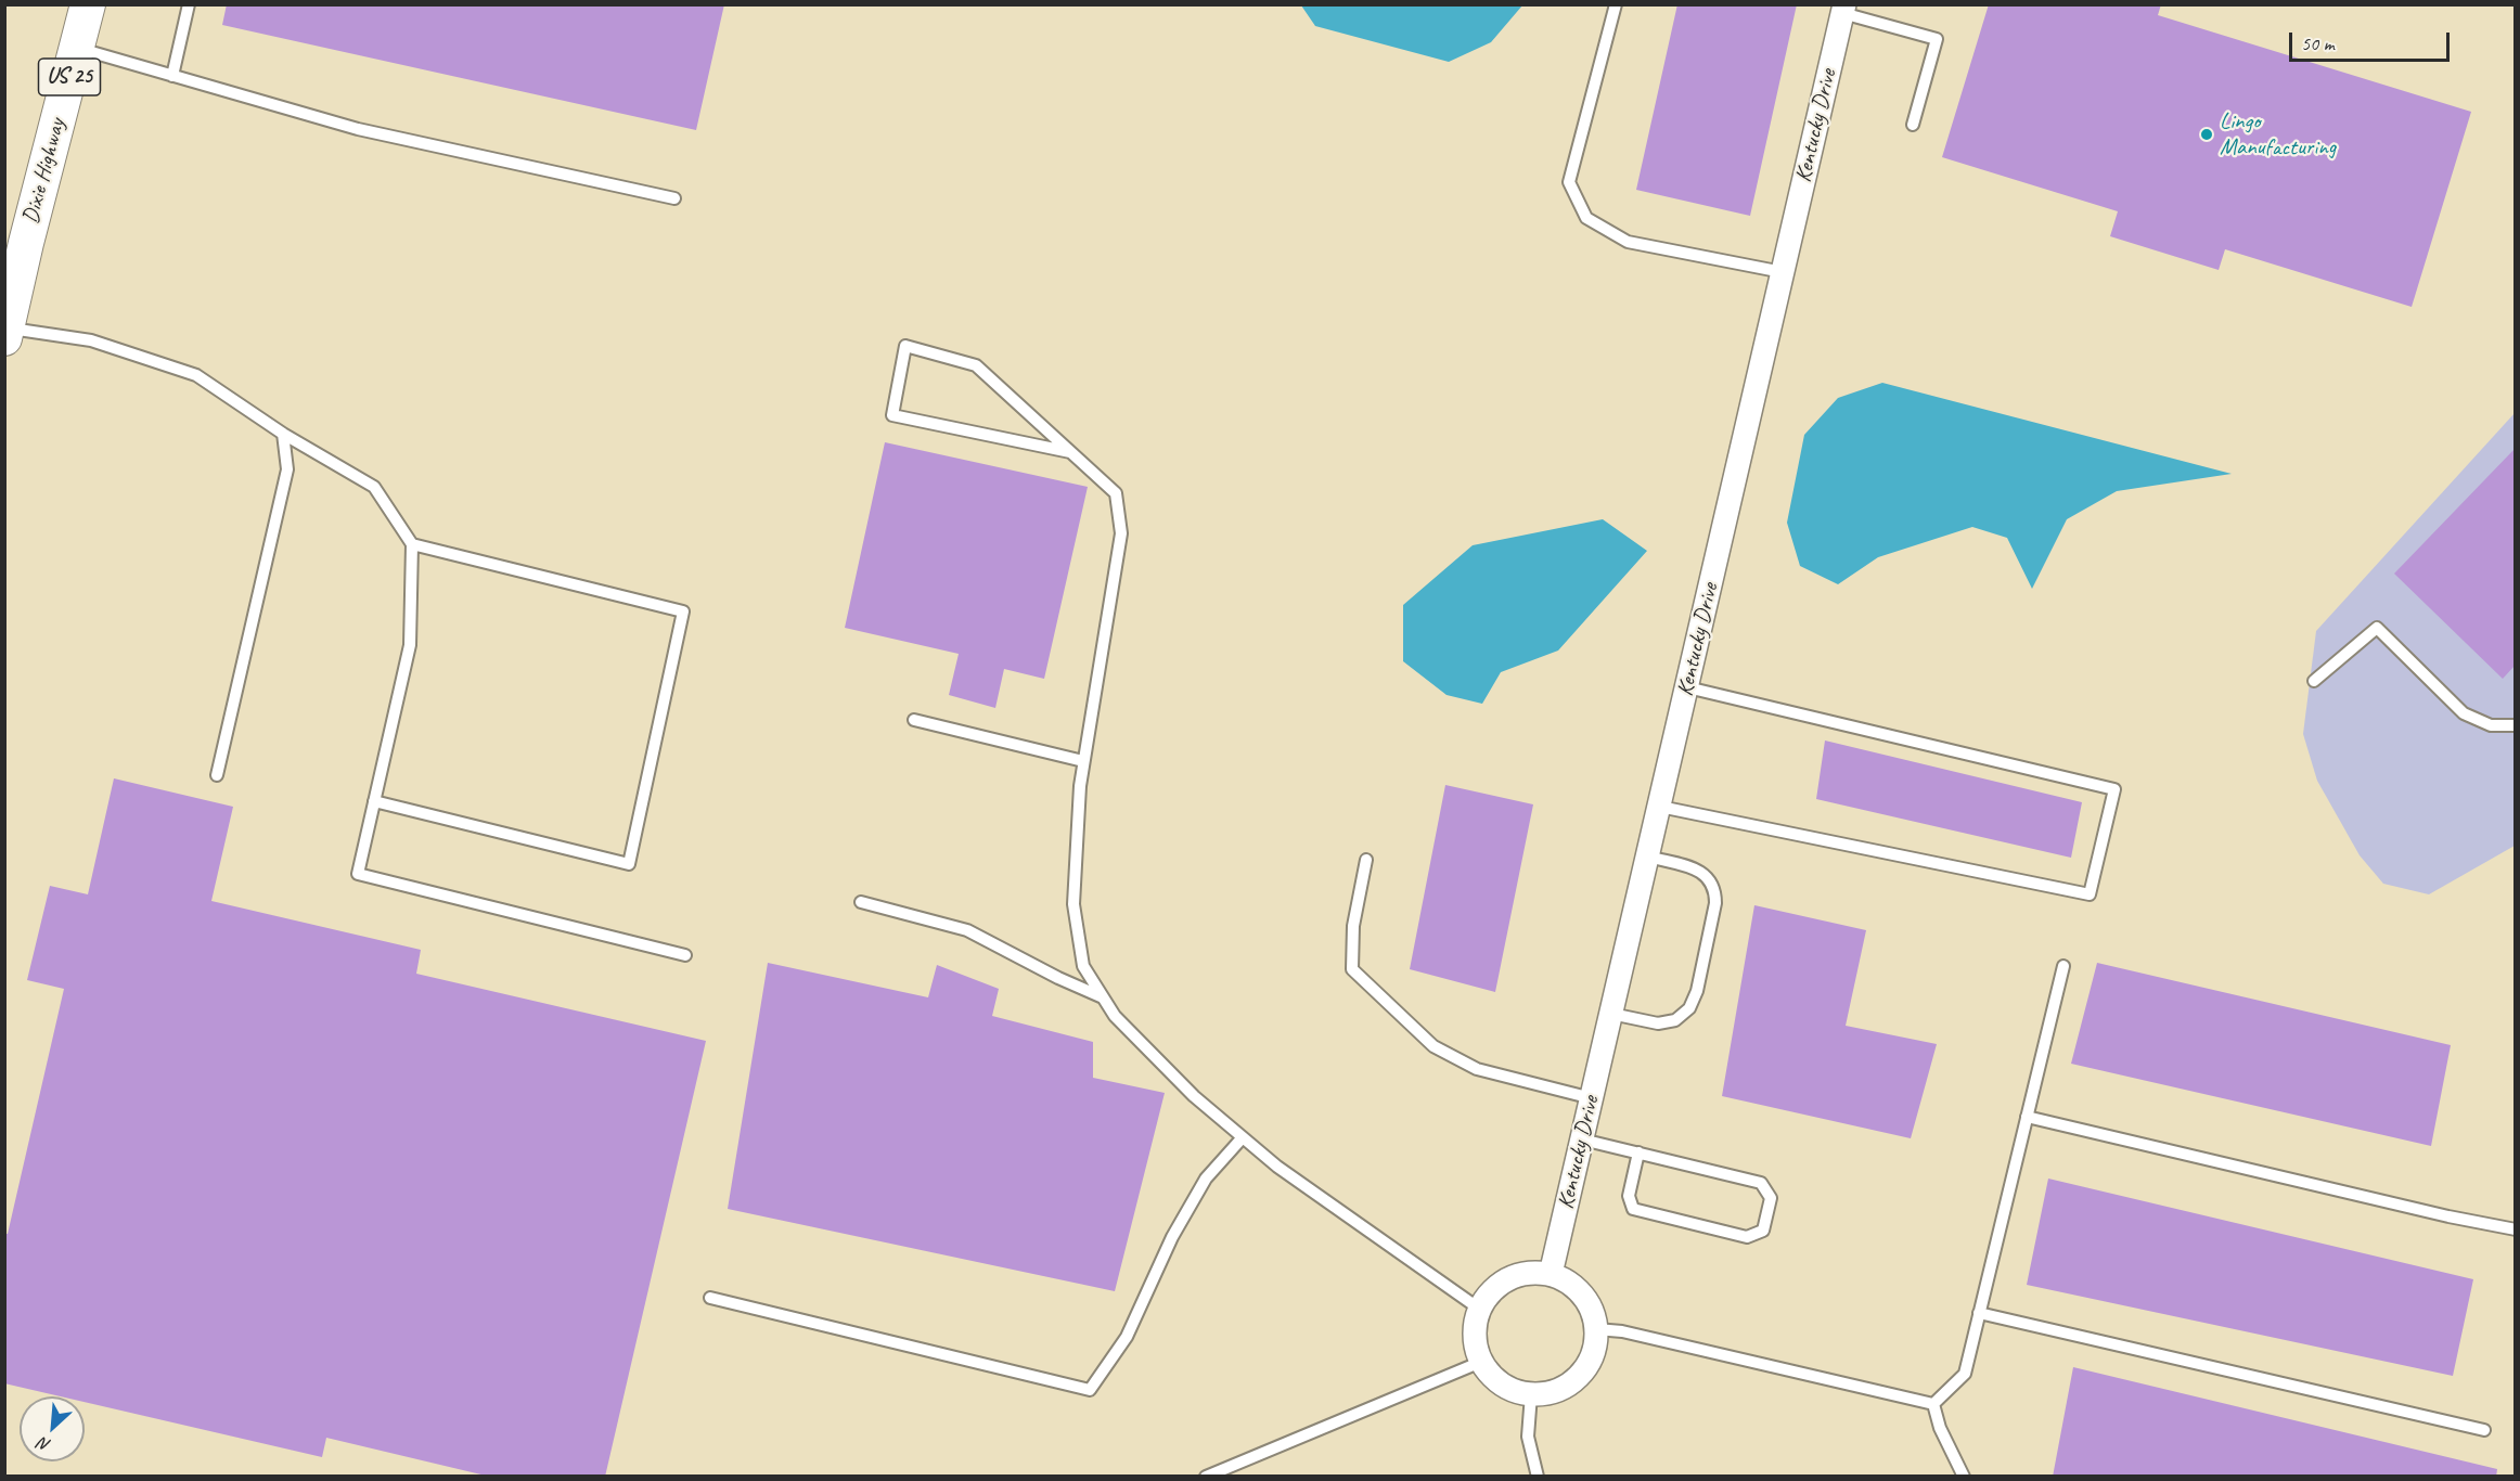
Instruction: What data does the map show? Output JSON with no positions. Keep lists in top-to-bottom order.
{
  "streets": {
    "main road": ["US 25", "Dixie Highway"],
    "street": ["Kentucky Drive"]
  },
  "places": ["Lingo Manufacturing"],
  "scale_bar": "50 m",
  "north": "bottom left"
}
